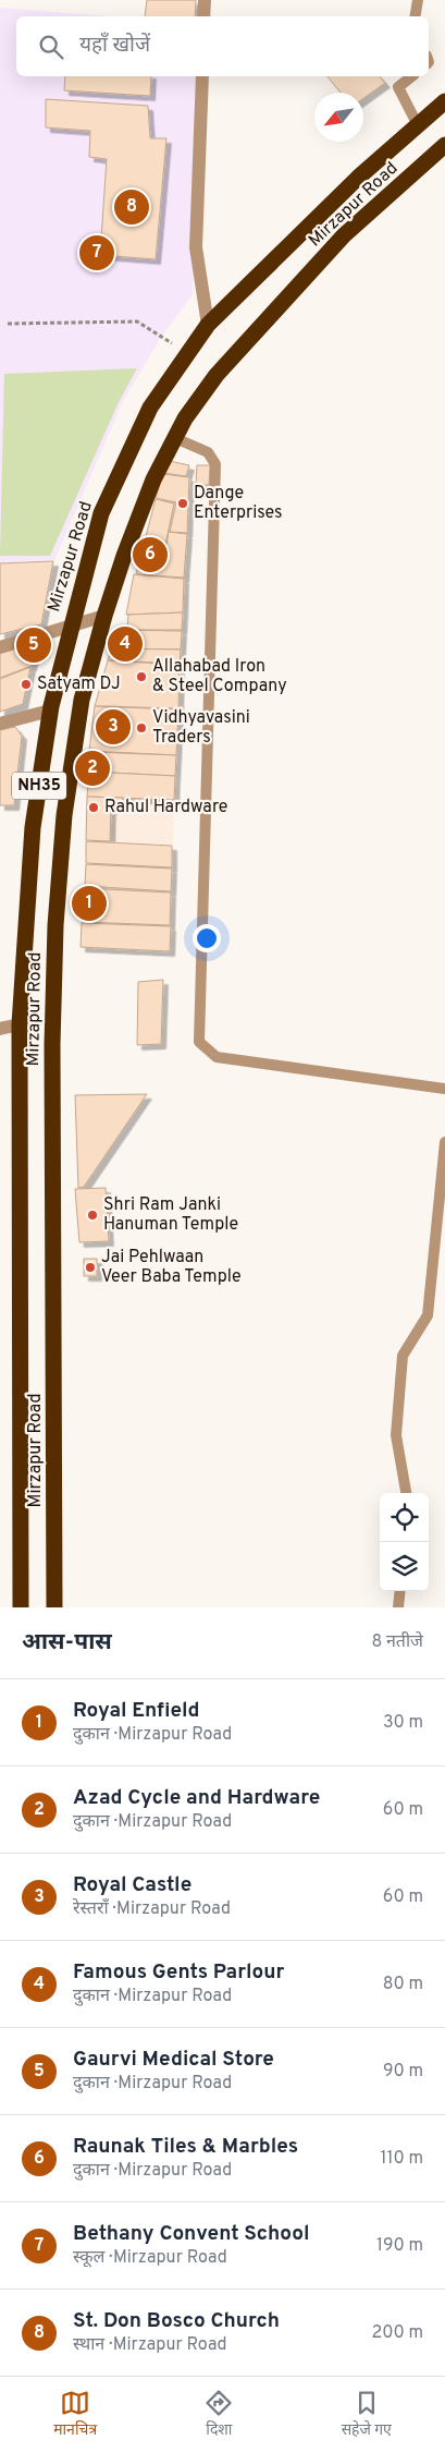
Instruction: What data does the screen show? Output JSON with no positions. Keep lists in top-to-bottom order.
{
  "streets": {
    "highway": ["Mirzapur Road", "NH35"]
  },
  "places": [
    "Dange Enterprises",
    "Allahabad Iron & Steel Company",
    "Satyam DJ",
    "Vidhyavasini Traders",
    "Rahul Hardware",
    "Shri Ram Janki Hanuman Temple",
    "Jai Pehlwaan Veer Baba Temple"
  ],
  "north": "bottom left",
  "page": {
    "search": "यहाँ खोजें",
    "pins": [
      "8",
      "7",
      "6",
      "4",
      "5",
      "3",
      "2",
      "1"
    ],
    "heading": ["आस-पास", "8 नतीजे"],
    "list": [
      {
        "mark": "1",
        "name": "Royal Enfield",
        "note": "दुकान · Mirzapur Road",
        "value": "30 m"
      },
      {
        "mark": "2",
        "name": "Azad Cycle and Hardware",
        "note": "दुकान · Mirzapur Road",
        "value": "60 m"
      },
      {
        "mark": "3",
        "name": "Royal Castle",
        "note": "रेस्तराँ · Mirzapur Road",
        "value": "60 m"
      },
      {
        "mark": "4",
        "name": "Famous Gents Parlour",
        "note": "दुकान · Mirzapur Road",
        "value": "80 m"
      },
      {
        "mark": "5",
        "name": "Gaurvi Medical Store",
        "note": "दुकान · Mirzapur Road",
        "value": "90 m"
      },
      {
        "mark": "6",
        "name": "Raunak Tiles & Marbles",
        "note": "दुकान · Mirzapur Road",
        "value": "110 m"
      },
      {
        "mark": "7",
        "name": "Bethany Convent School",
        "note": "स्कूल · Mirzapur Road",
        "value": "190 m"
      },
      {
        "mark": "8",
        "name": "St. Don Bosco Church",
        "note": "स्थान · Mirzapur Road",
        "value": "200 m"
      }
    ],
    "nav": ["मानचित्र", "दिशा", "सहेजे गए"]
  }
}
